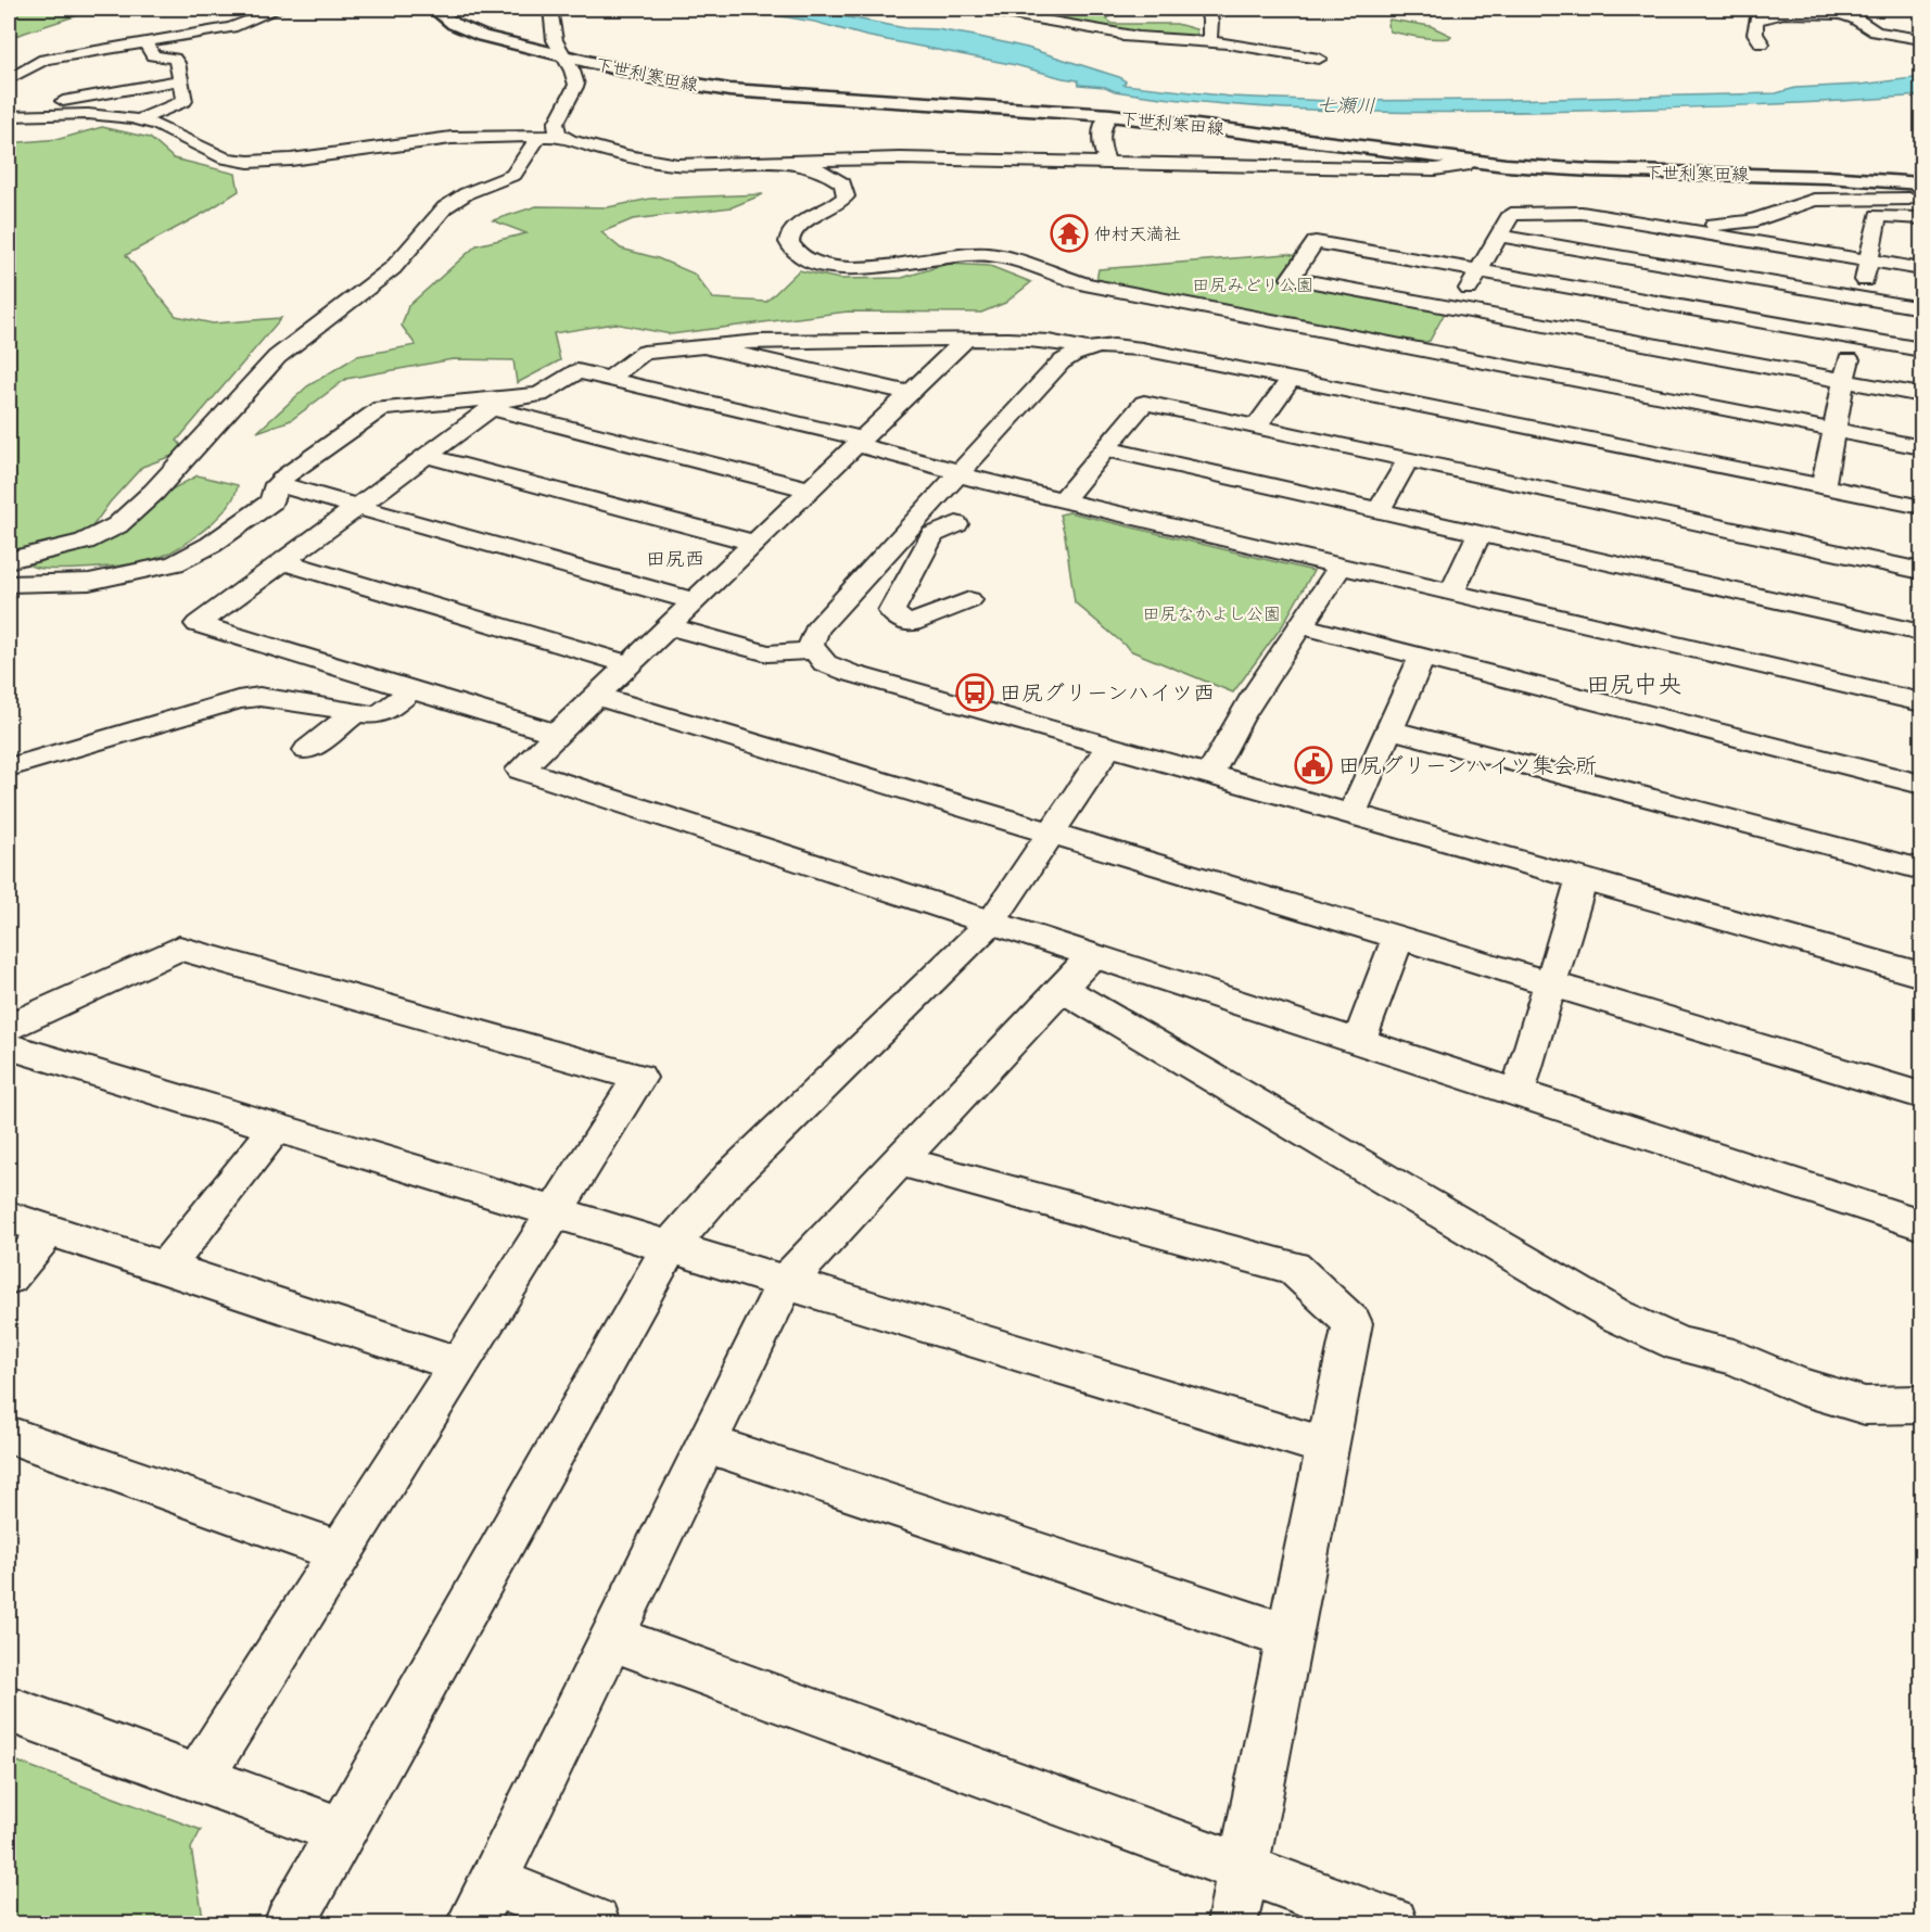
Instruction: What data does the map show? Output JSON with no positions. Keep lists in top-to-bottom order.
{
  "streets": {
    "main road": ["下世利寒田線"]
  },
  "districts": ["田尻西", "田尻中央"],
  "water": ["七瀬川"],
  "parks": ["田尻みどり公園", "田尻なかよし公園"],
  "places": {
    "temple": ["仲村天満社"],
    "bus stop": ["田尻グリーンハイツ西"],
    "public building": ["田尻グリーンハイツ集会所"]
  }
}
